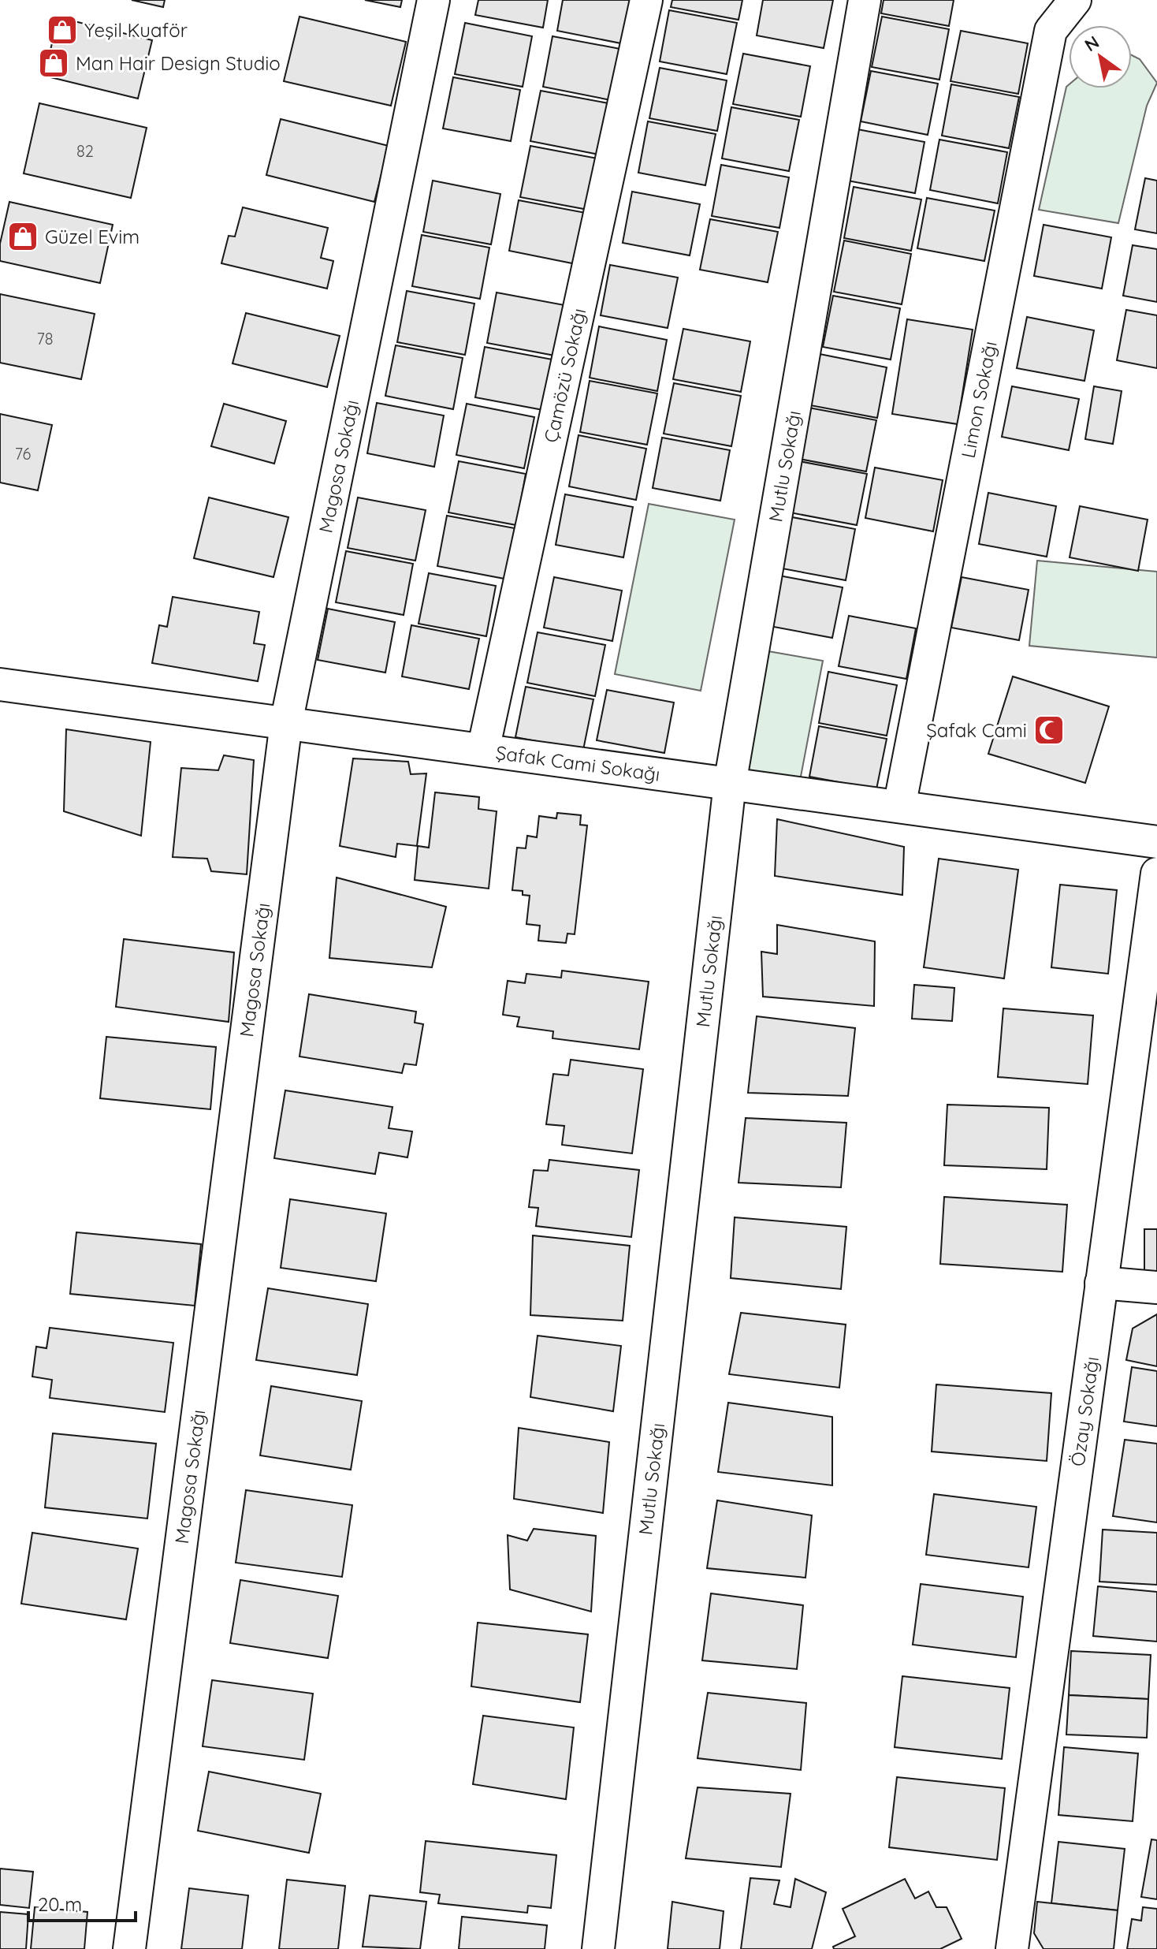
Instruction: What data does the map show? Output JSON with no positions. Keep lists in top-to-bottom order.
{
  "streets": {
    "street": [
      "Çamözü Sokağı",
      "Limon Sokağı",
      "Mutlu Sokağı",
      "Magosa Sokağı",
      "Şafak Cami Sokağı",
      "Özay Sokağı"
    ]
  },
  "crossings": [
    ["Çamözü Sokağı", "Şafak Cami Sokağı"],
    ["Limon Sokağı", "Şafak Cami Sokağı"],
    ["Mutlu Sokağı", "Şafak Cami Sokağı"],
    ["Magosa Sokağı", "Şafak Cami Sokağı"]
  ],
  "places": {
    "shop": ["Yeşil Kuaför", "Man Hair Design Studio", "Güzel Evim"],
    "mosque": ["Şafak Cami"]
  },
  "house_numbers": ["82", "78", "76"],
  "scale_bar": "20 m",
  "north": "top left"
}
